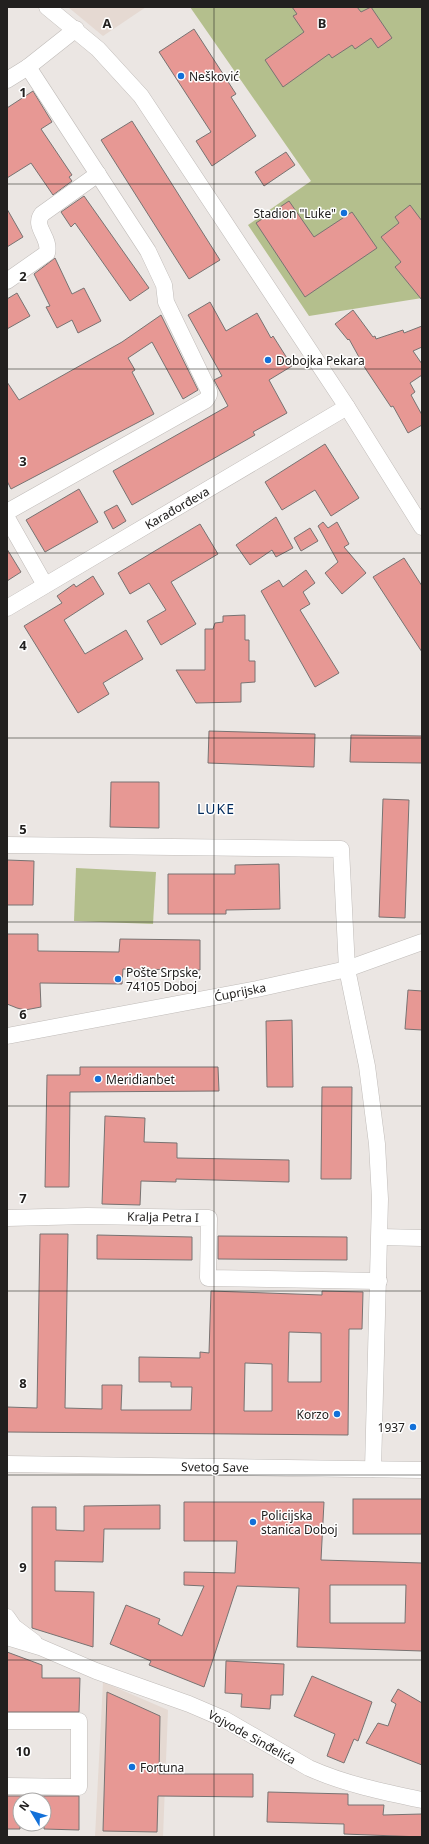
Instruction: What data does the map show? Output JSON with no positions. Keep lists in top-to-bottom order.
{
  "streets": {
    "street": [
      "Karađorđeva",
      "Ćuprijska",
      "Kralja Petra I",
      "Svetog Save",
      "Vojvode Sinđelića"
    ]
  },
  "districts": ["LUKE"],
  "places": [
    "Nešković",
    "Stadion \"Luke\"",
    "Dobojka Pekara",
    "Pošte Srpske, 74105 Doboj",
    "Meridianbet",
    "Korzo",
    "1937",
    "Policijska stanica Doboj",
    "Fortuna"
  ],
  "north": "top left",
  "grid": {
    "columns": ["A", "B"],
    "rows": [
      "1",
      "2",
      "3",
      "4",
      "5",
      "6",
      "7",
      "8",
      "9",
      "10"
    ]
  }
}
